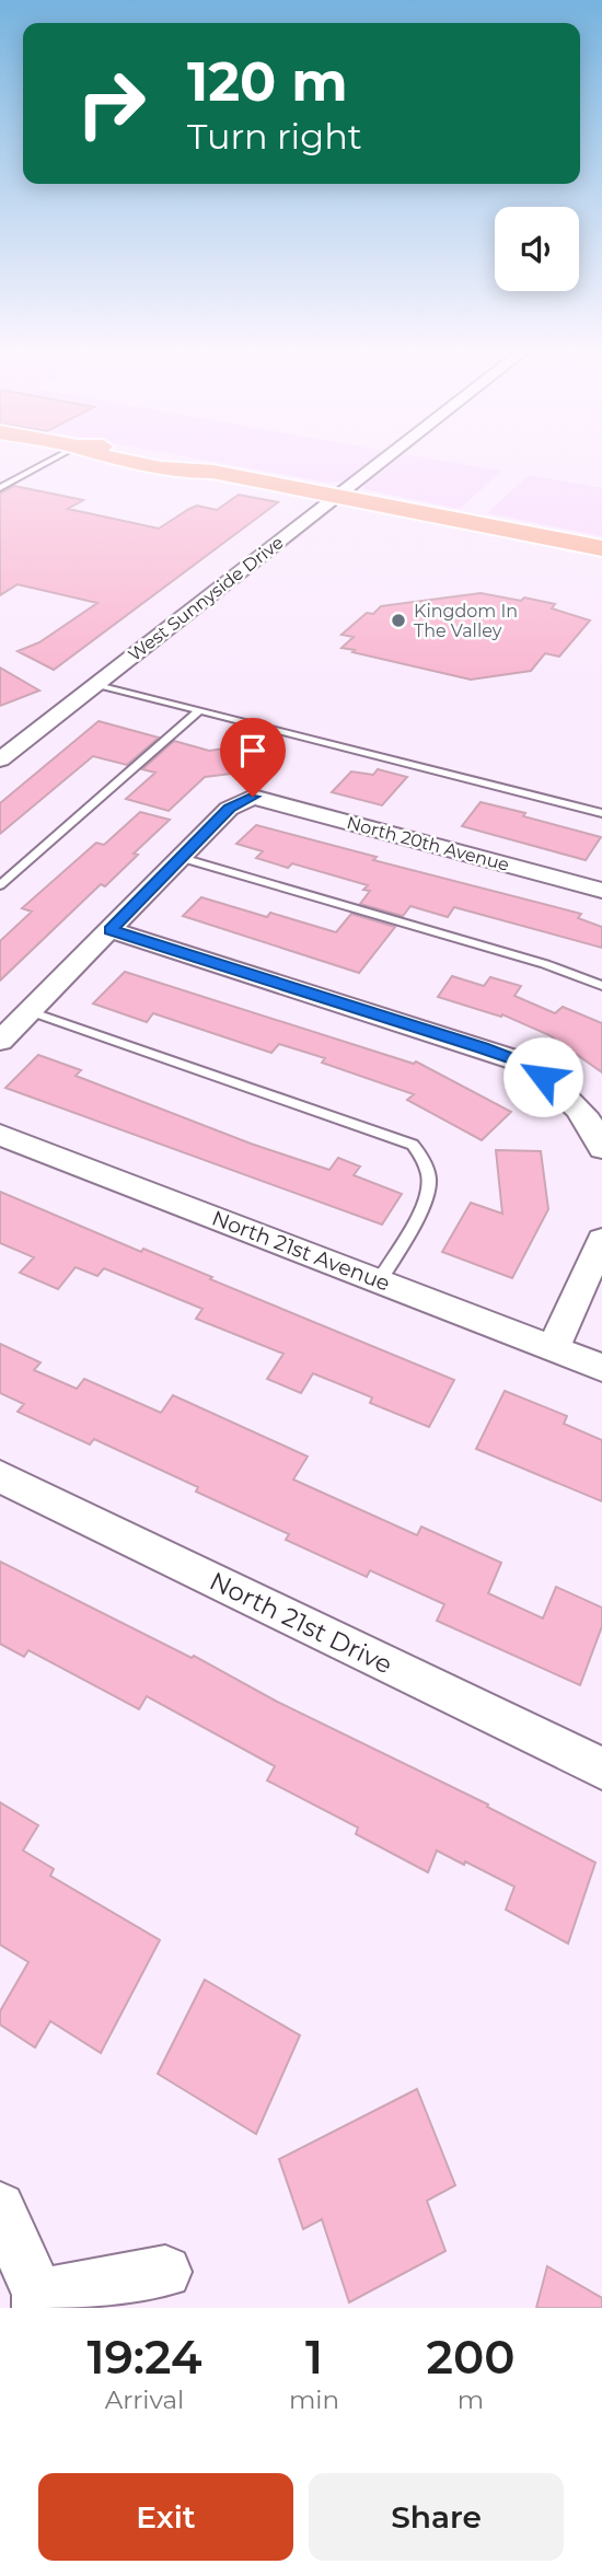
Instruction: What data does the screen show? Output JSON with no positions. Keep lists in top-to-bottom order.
{
  "streets": {
    "street": [
      "West Sunnyside Drive",
      "North 20th Avenue",
      "North 21st Avenue",
      "North 21st Drive"
    ]
  },
  "places": ["Kingdom In The Valley"],
  "page": {
    "turn": ["120 m", "Turn right"],
    "eta": [
      "19:24",
      "Arrival",
      "1",
      "min",
      "200",
      "m"
    ],
    "buttons": ["Exit", "Share"]
  }
}
